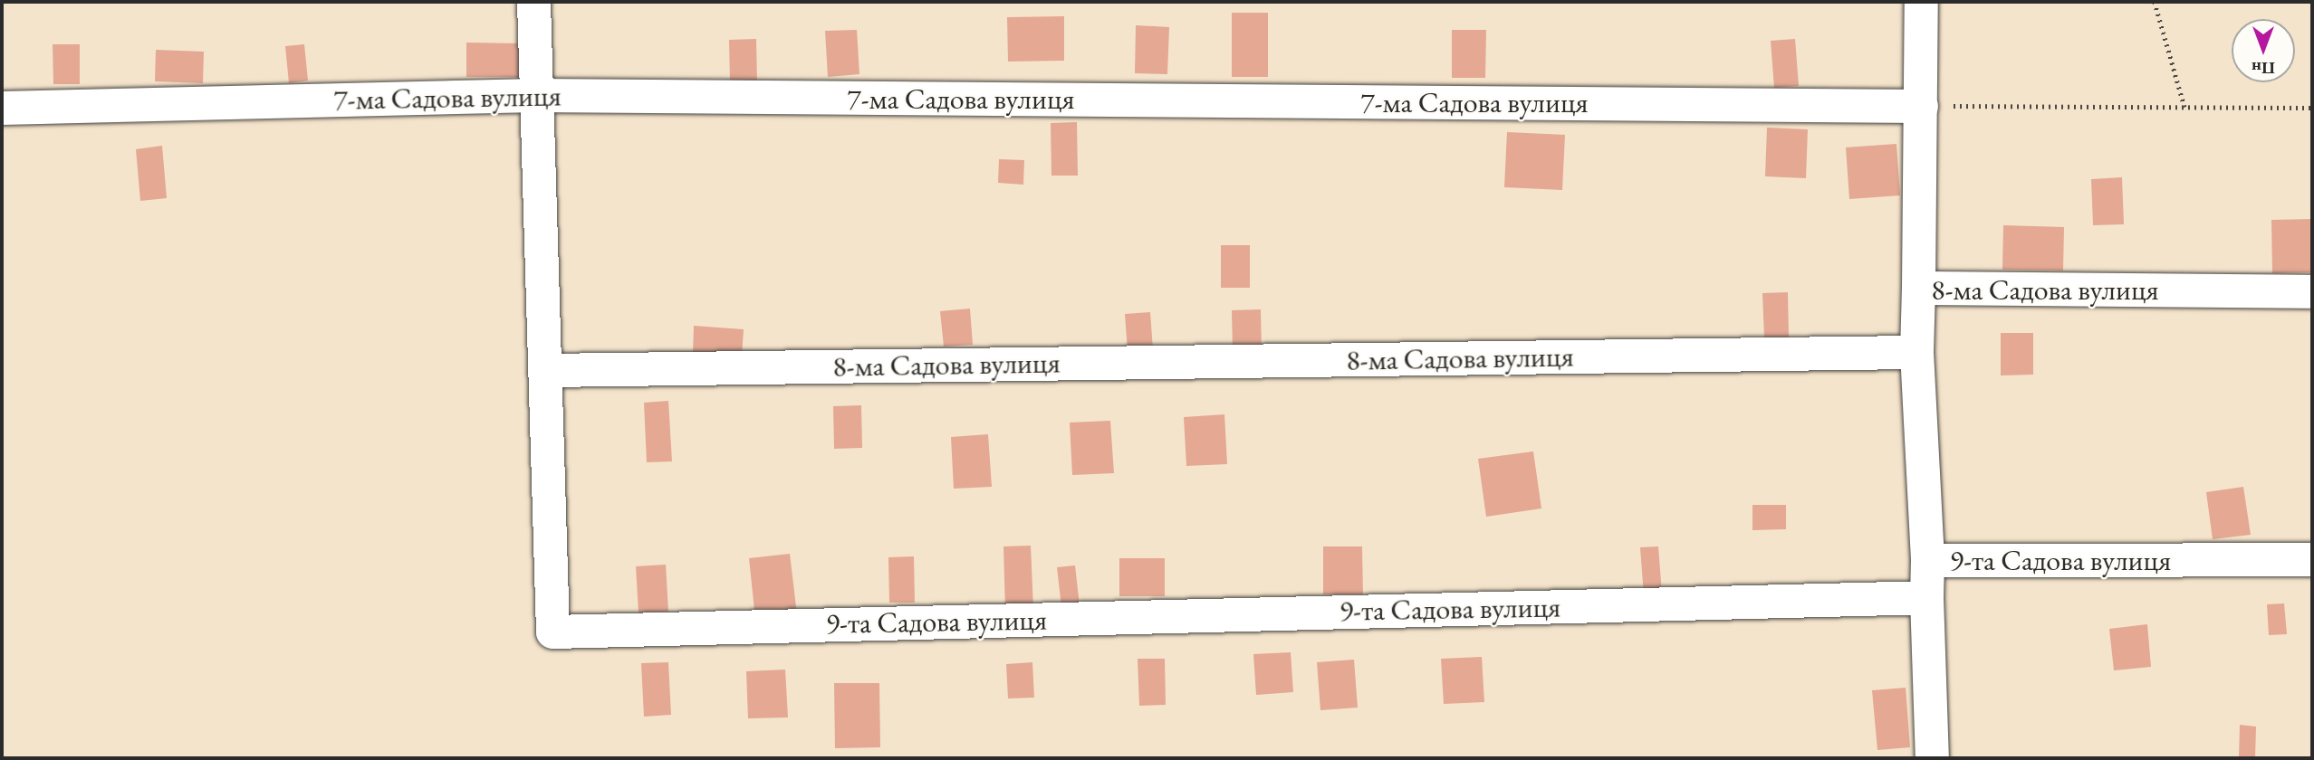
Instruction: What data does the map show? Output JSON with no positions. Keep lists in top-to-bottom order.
{
  "streets": {
    "street": ["7-ма Садова вулиця", "8-ма Садова вулиця", "9-та Садова вулиця"]
  },
  "crossings": [
    ["8-ма Садова вулиця", "9-та Садова вулиця"]
  ],
  "north": "bottom"
}
